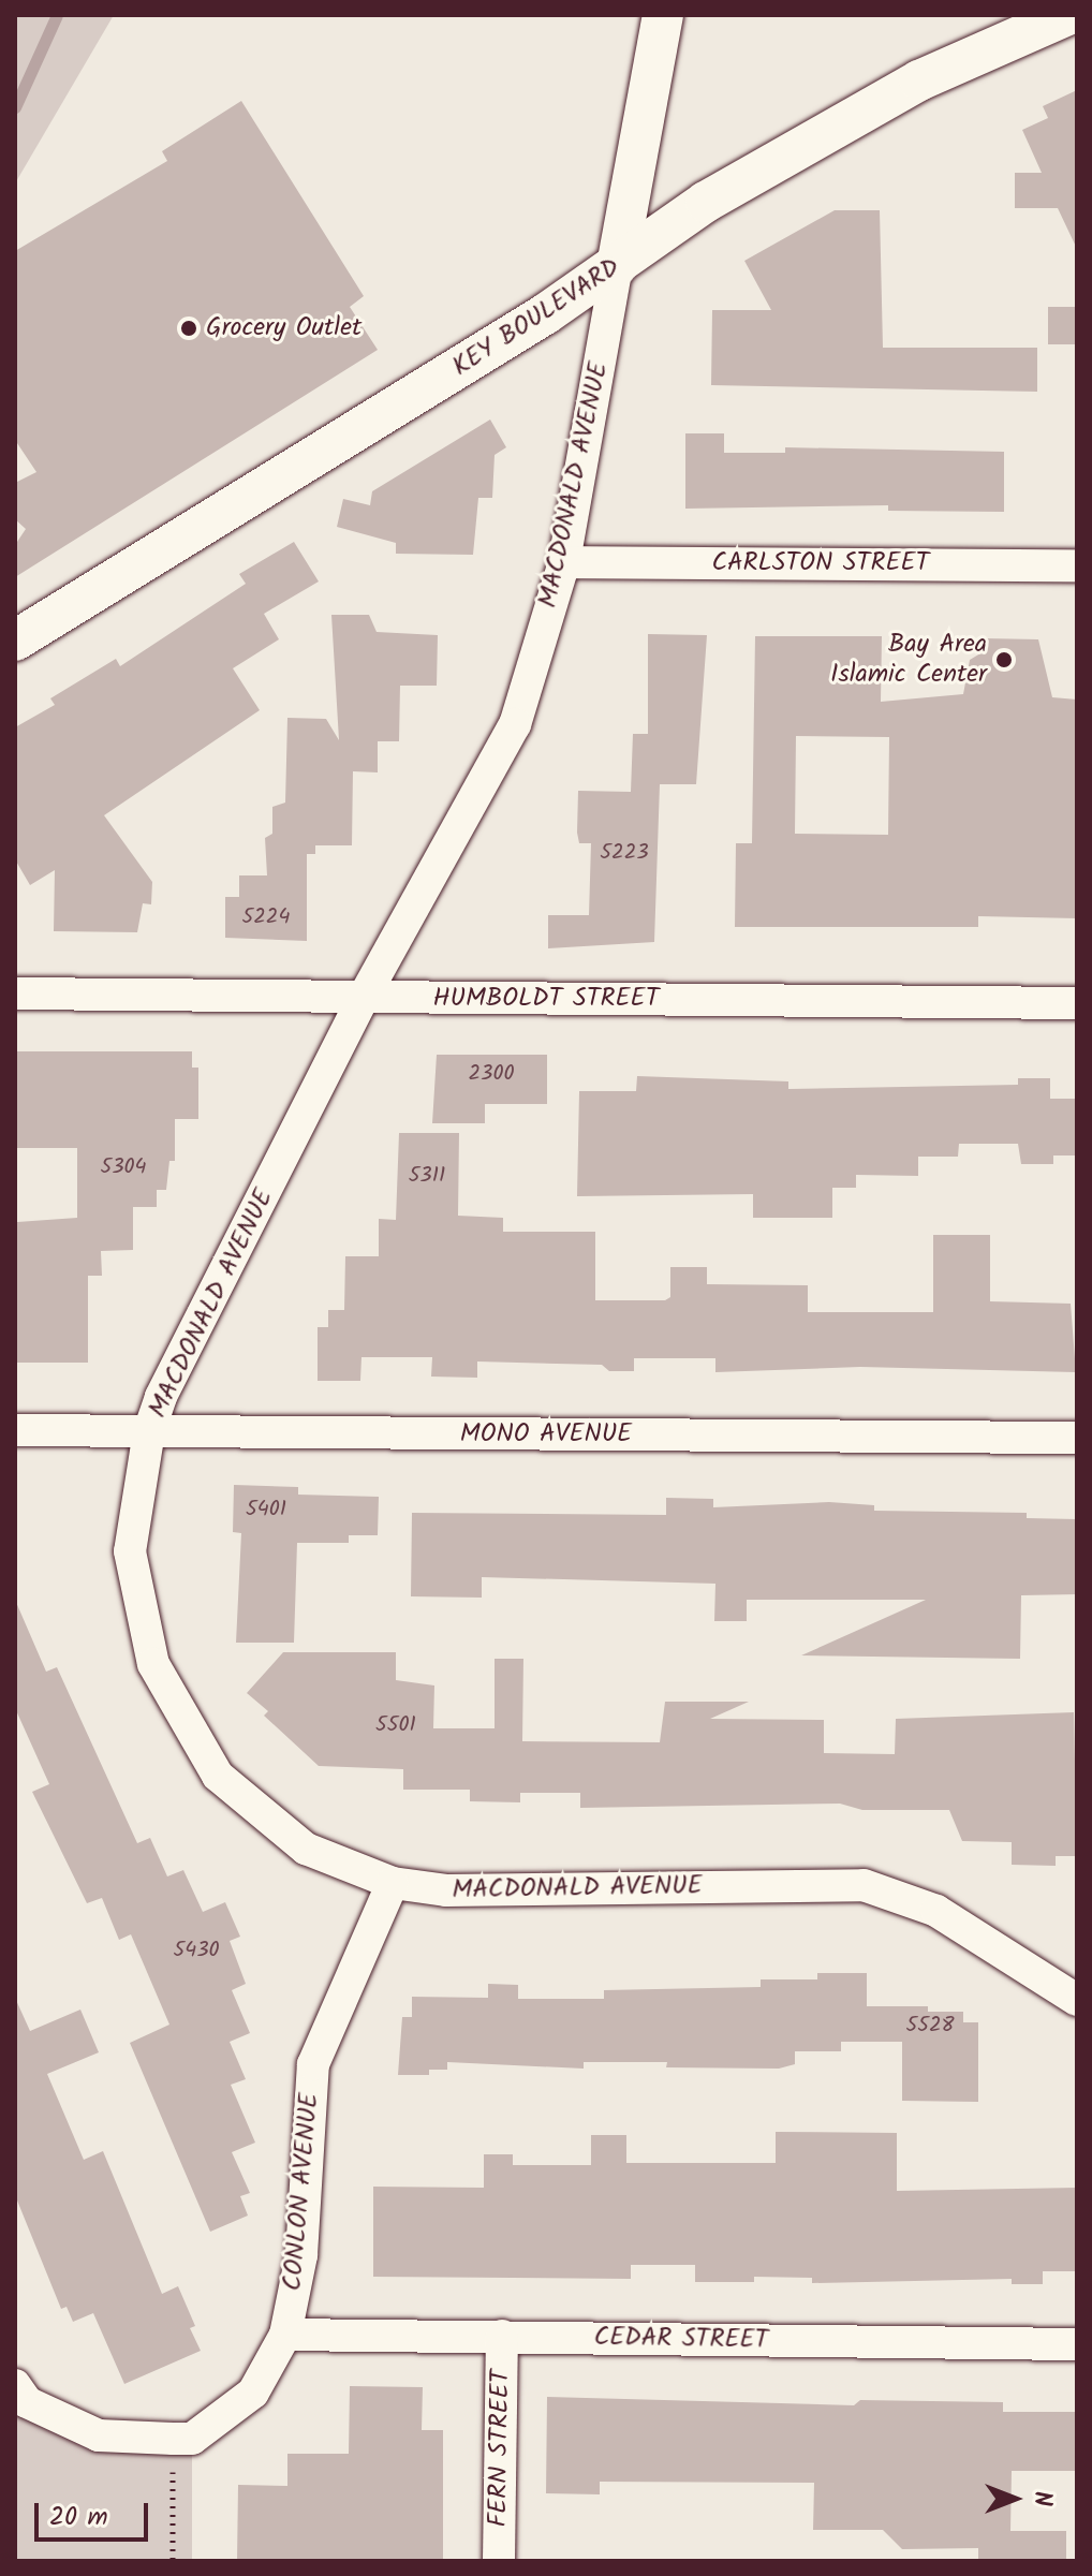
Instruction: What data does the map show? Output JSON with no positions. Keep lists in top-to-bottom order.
{
  "streets": {
    "street": [
      "KEY BOULEVARD",
      "MACDONALD AVENUE",
      "CARLSTON STREET",
      "HUMBOLDT STREET",
      "MONO AVENUE",
      "CONLON AVENUE",
      "CEDAR STREET",
      "FERN STREET"
    ]
  },
  "crossings": [
    ["KEY BOULEVARD", "MACDONALD AVENUE"],
    ["MACDONALD AVENUE", "CARLSTON STREET"],
    ["MACDONALD AVENUE", "HUMBOLDT STREET"],
    ["MACDONALD AVENUE", "MONO AVENUE"],
    ["MACDONALD AVENUE", "CONLON AVENUE"],
    ["CONLON AVENUE", "CEDAR STREET"],
    ["CEDAR STREET", "FERN STREET"]
  ],
  "places": ["Grocery Outlet", "Bay Area Islamic Center"],
  "house_numbers": [
    "5223",
    "5224",
    "2300",
    "5304",
    "5311",
    "5401",
    "5501",
    "5430",
    "5528"
  ],
  "scale_bar": "20 m",
  "north": "right"
}
